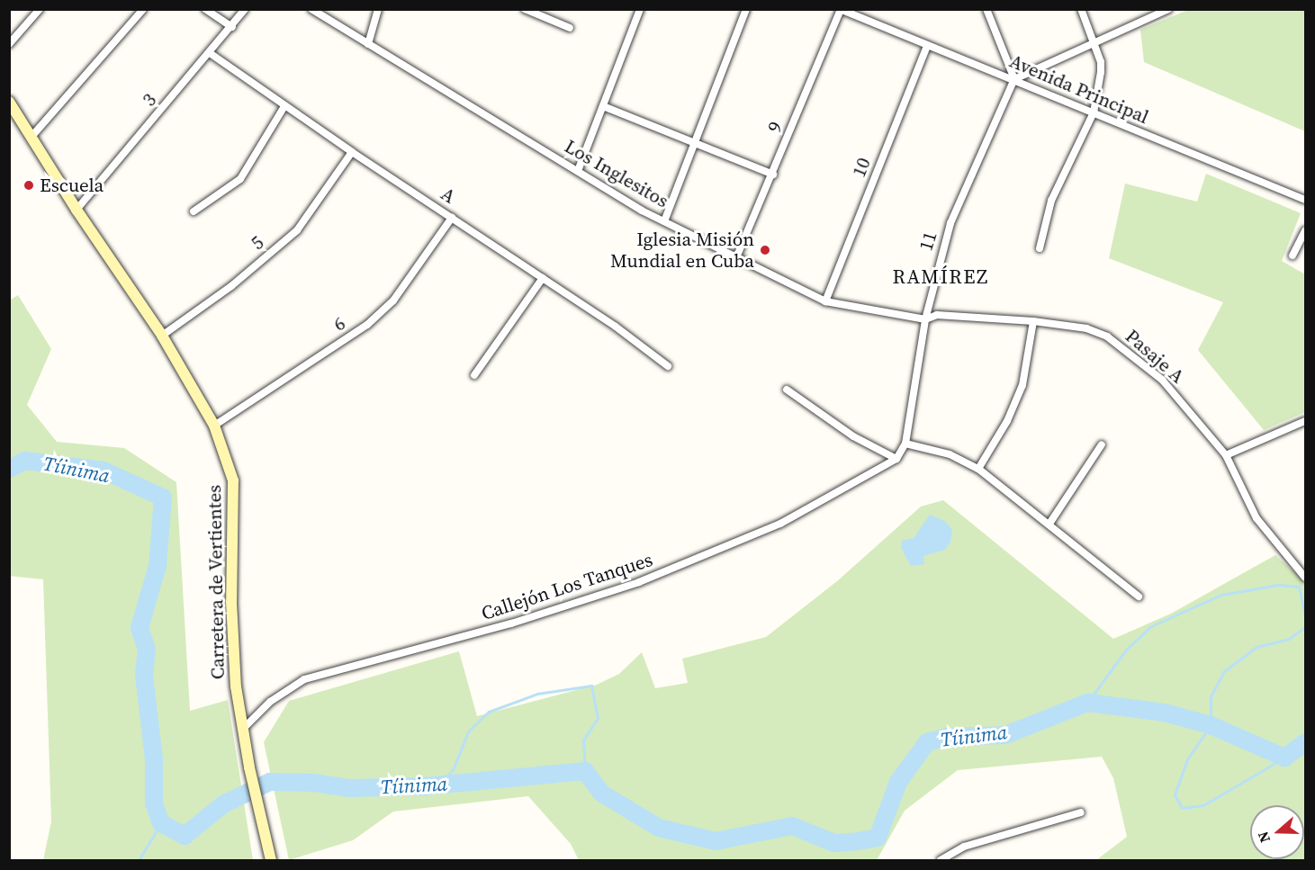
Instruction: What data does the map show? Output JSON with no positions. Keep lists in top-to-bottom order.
{
  "streets": {
    "main road": ["Carretera de Vertientes"],
    "street": [
      "Avenida Principal",
      "3",
      "9",
      "10",
      "Los Inglesitos",
      "A",
      "11",
      "5",
      "6",
      "Pasaje A",
      "Callejón Los Tanques"
    ]
  },
  "crossings": [
    ["Avenida Principal", "9"],
    ["Avenida Principal", "10"],
    ["Avenida Principal", "11"],
    ["3", "A"],
    ["3", "Carretera de Vertientes"],
    ["9", "Los Inglesitos"],
    ["10", "Los Inglesitos"],
    ["Los Inglesitos", "11"],
    ["Los Inglesitos", "Pasaje A"],
    ["A", "5"],
    ["A", "6"],
    ["11", "Pasaje A"],
    ["11", "Callejón Los Tanques"],
    ["5", "Carretera de Vertientes"],
    ["6", "Carretera de Vertientes"],
    ["Carretera de Vertientes", "Callejón Los Tanques"]
  ],
  "districts": ["RAMÍREZ"],
  "water": ["Tíinima"],
  "places": ["Escuela", "Iglesia Misión Mundial en Cuba"],
  "north": "left"
}
